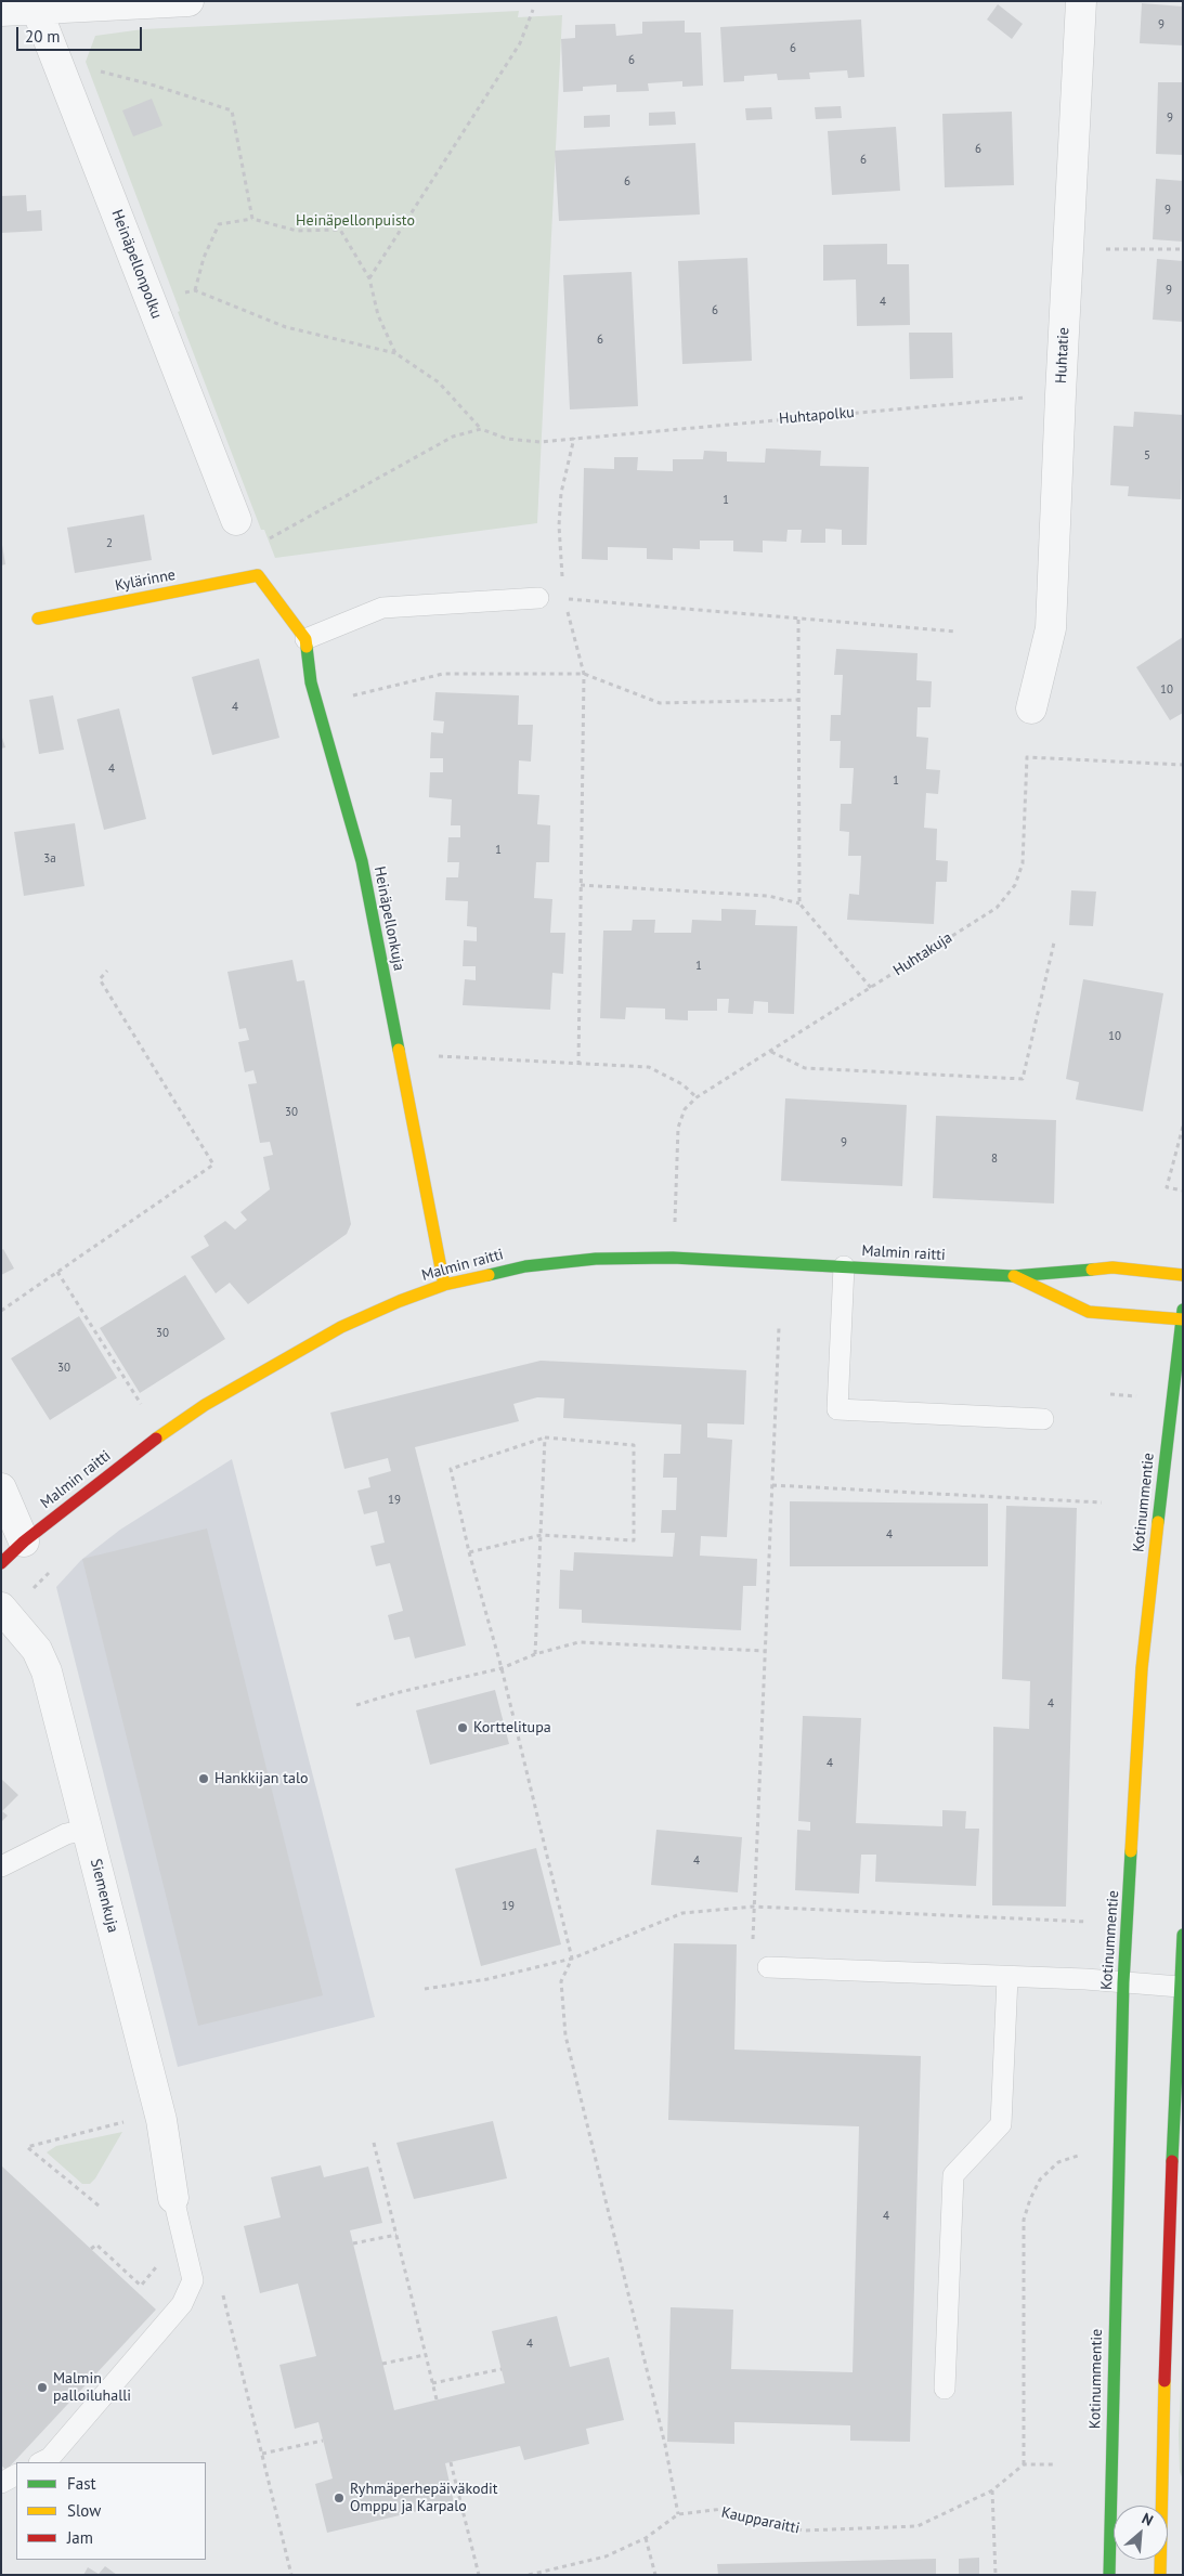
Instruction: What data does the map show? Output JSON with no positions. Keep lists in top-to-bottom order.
{
  "streets": {
    "street": [
      "Heinäpellonpolku",
      "Huhtatie",
      "Kylärinne",
      "Heinäpellonkuja",
      "Malmin raitti",
      "Kotinummentie",
      "Siemenkuja"
    ],
    "path": ["Huhtapolku", "Huhtakuja", "Kaupparaitti"]
  },
  "crossings": [
    ["Huhtatie", "Huhtapolku"],
    ["Kylärinne", "Heinäpellonkuja"],
    ["Heinäpellonkuja", "Malmin raitti"],
    ["Malmin raitti", "Kotinummentie"]
  ],
  "parks": ["Heinäpellonpuisto"],
  "places": [
    "Korttelitupa",
    "Hankkijan talo",
    "Malmin palloiluhalli",
    "Ryhmäperhepäiväkodit Omppu ja Karpalo"
  ],
  "house_numbers": [
    "9",
    "6",
    "6",
    "9",
    "6",
    "6",
    "6",
    "9",
    "9",
    "4",
    "6",
    "6",
    "5",
    "1",
    "2",
    "10",
    "4",
    "4",
    "1",
    "1",
    "3a",
    "1",
    "10",
    "30",
    "9",
    "8",
    "30",
    "30",
    "19",
    "4",
    "4",
    "4",
    "4",
    "19",
    "4",
    "4"
  ],
  "legend": ["Fast", "Slow", "Jam"],
  "scale_bar": "20 m",
  "north": "top right"
}
